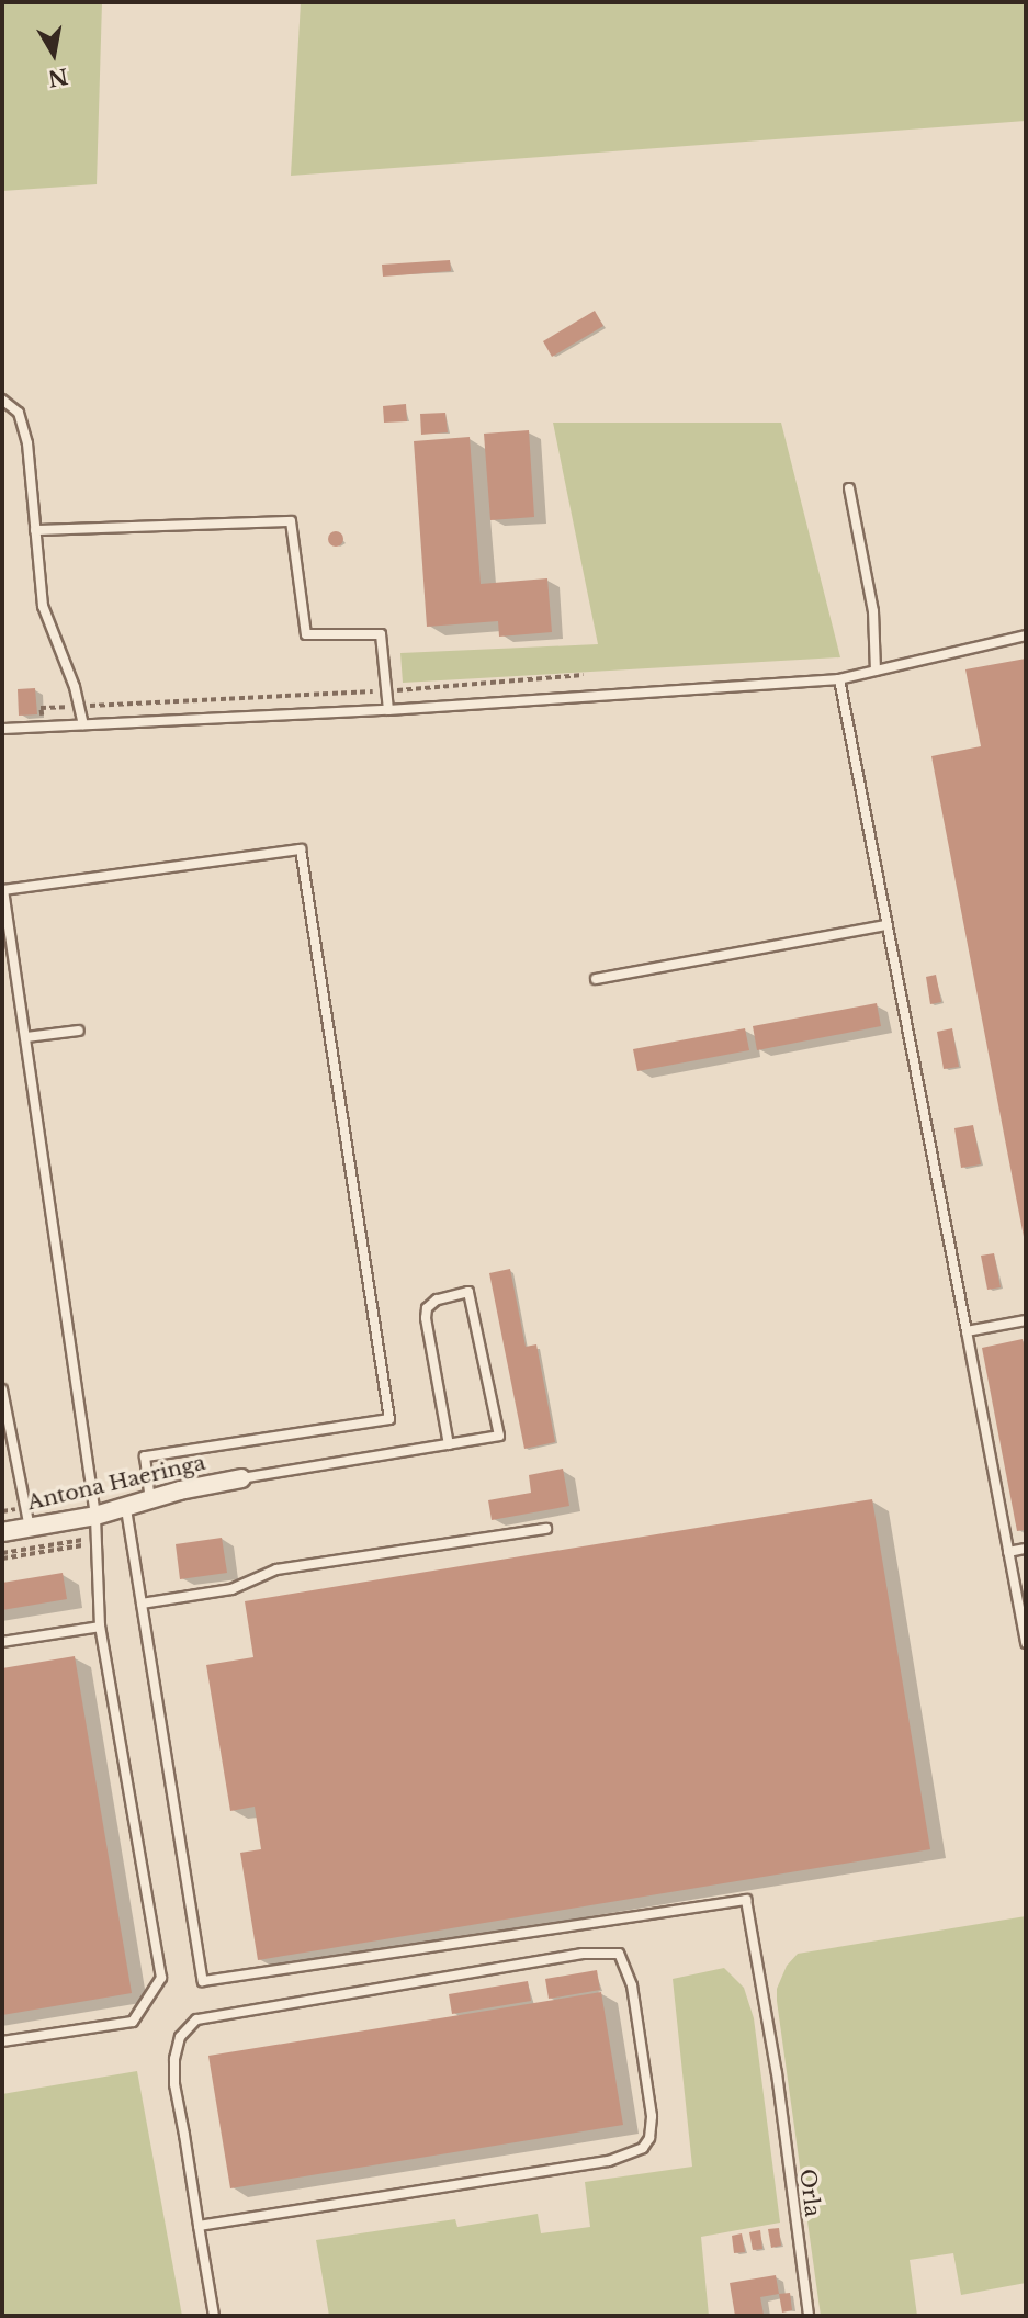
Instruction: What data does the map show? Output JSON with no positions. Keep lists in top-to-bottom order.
{
  "streets": {
    "street": ["Antona Haeringa"],
    "lane": ["Orla"]
  },
  "north": "bottom"
}
